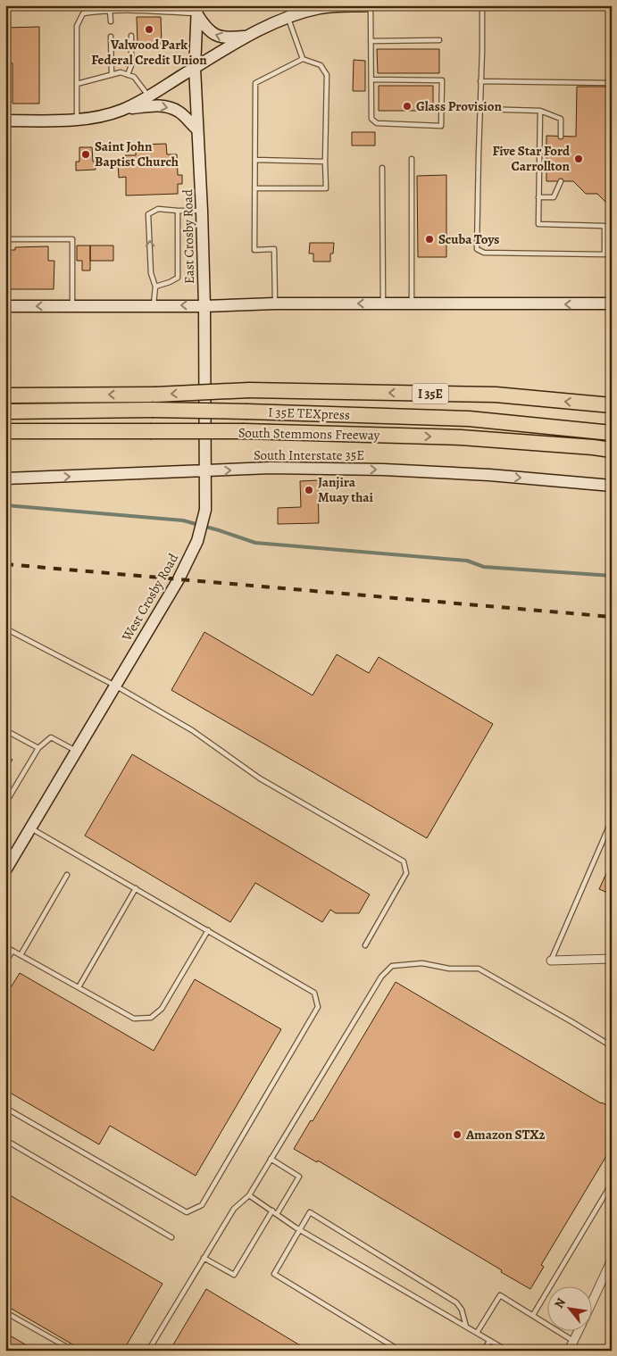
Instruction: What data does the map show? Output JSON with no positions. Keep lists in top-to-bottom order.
{
  "streets": {
    "highway": ["I 35E", "I 35E TEXpress", "South Stemmons Freeway"],
    "street": ["East Crosby Road", "South Interstate 35E", "West Crosby Road"]
  },
  "crossings": [
    ["East Crosby Road", "West Crosby Road"],
    ["South Interstate 35E", "West Crosby Road"]
  ],
  "one_way": ["South Interstate 35E"],
  "places": [
    "Valwood Park Federal Credit Union",
    "Glass Provision",
    "Saint John Baptist Church",
    "Five Star Ford Carrollton",
    "Scuba Toys",
    "Janjira Muay thai",
    "Amazon STX2"
  ],
  "north": "top left"
}
